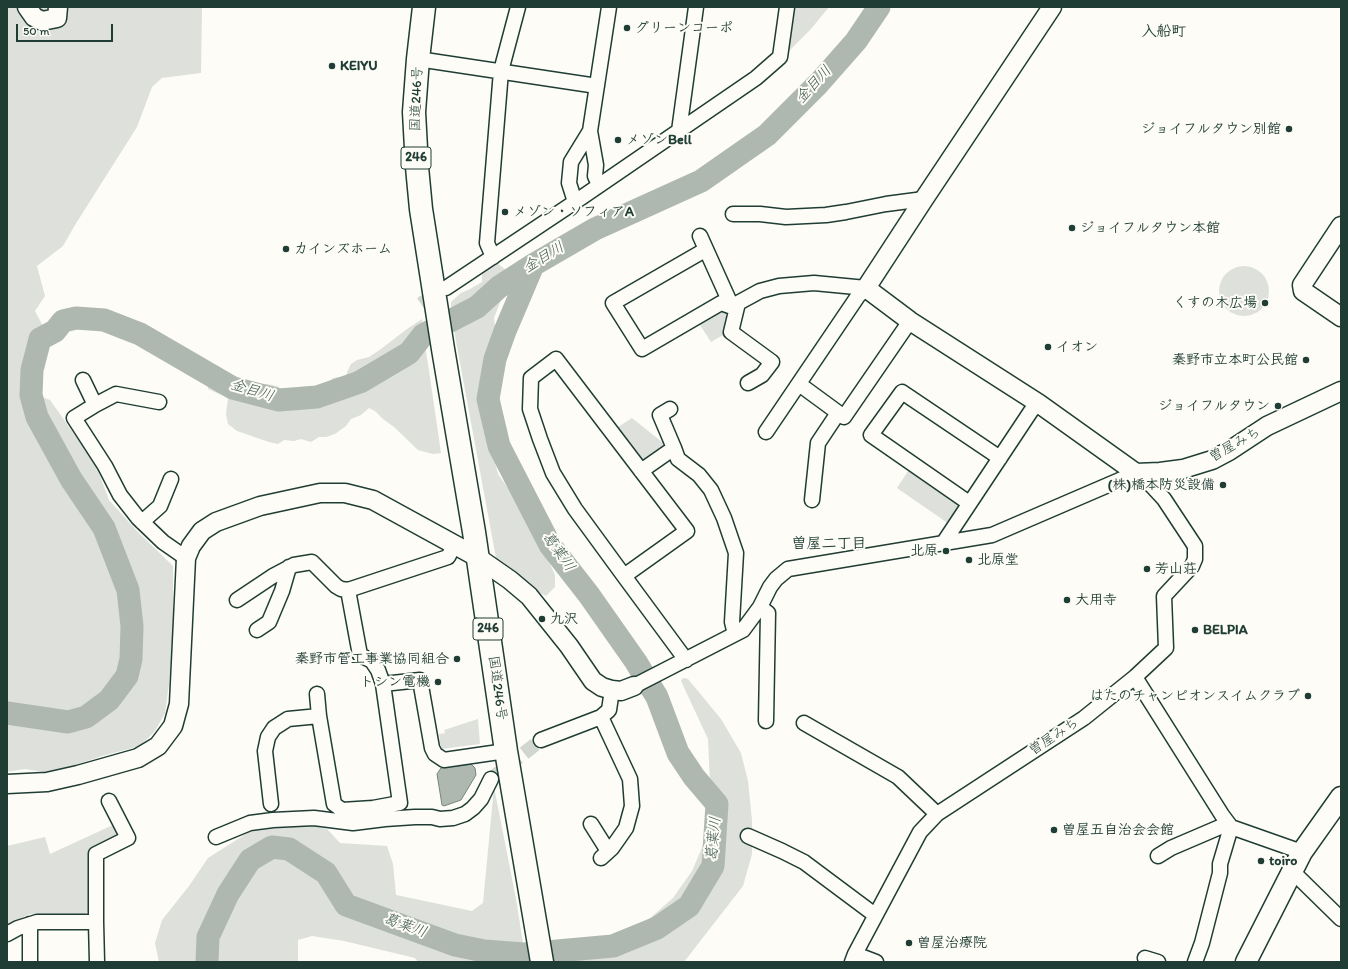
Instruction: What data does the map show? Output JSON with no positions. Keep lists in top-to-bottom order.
{
  "streets": {
    "highway": ["国道246号", "246"],
    "street": ["曽屋みち"]
  },
  "districts": ["入船町", "曽屋二丁目"],
  "water": ["金目川", "葛葉川"],
  "places": [
    "グリーンコーポ",
    "KEIYU",
    "ジョイフルタウン別館",
    "メゾンBell",
    "メゾン・ソフィアA",
    "ジョイフルタウン本館",
    "カインズホーム",
    "くすの木広場",
    "イオン",
    "秦野市立本町公民館",
    "ジョイフルタウン",
    "(株)橋本防災設備",
    "北原",
    "北原堂",
    "芳山荘",
    "大用寺",
    "九沢",
    "BELPIA",
    "秦野市管工事業協同組合",
    "トシン電機",
    "はたのチャンピオンスイムクラブ",
    "曽屋五自治会会館",
    "toiro",
    "曽屋治療院"
  ],
  "scale_bar": "50 m"
}
